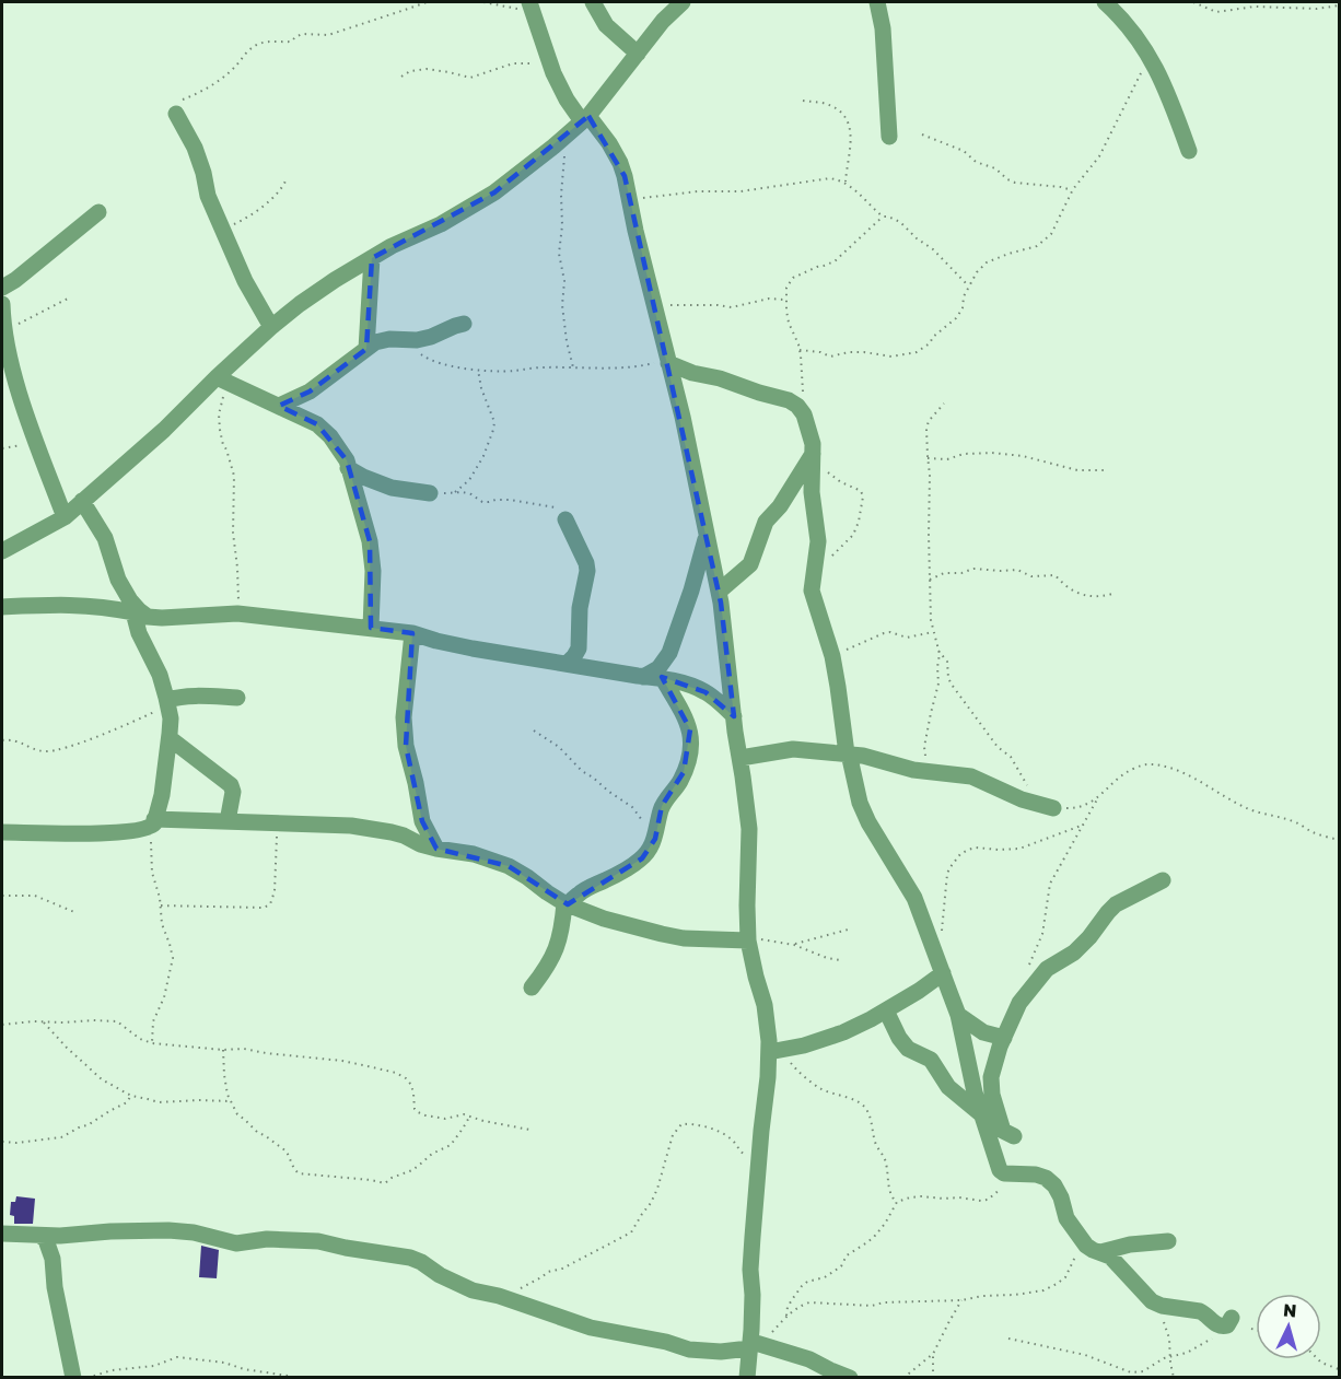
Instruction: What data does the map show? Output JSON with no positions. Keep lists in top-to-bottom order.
{
  "north": "top"
}
